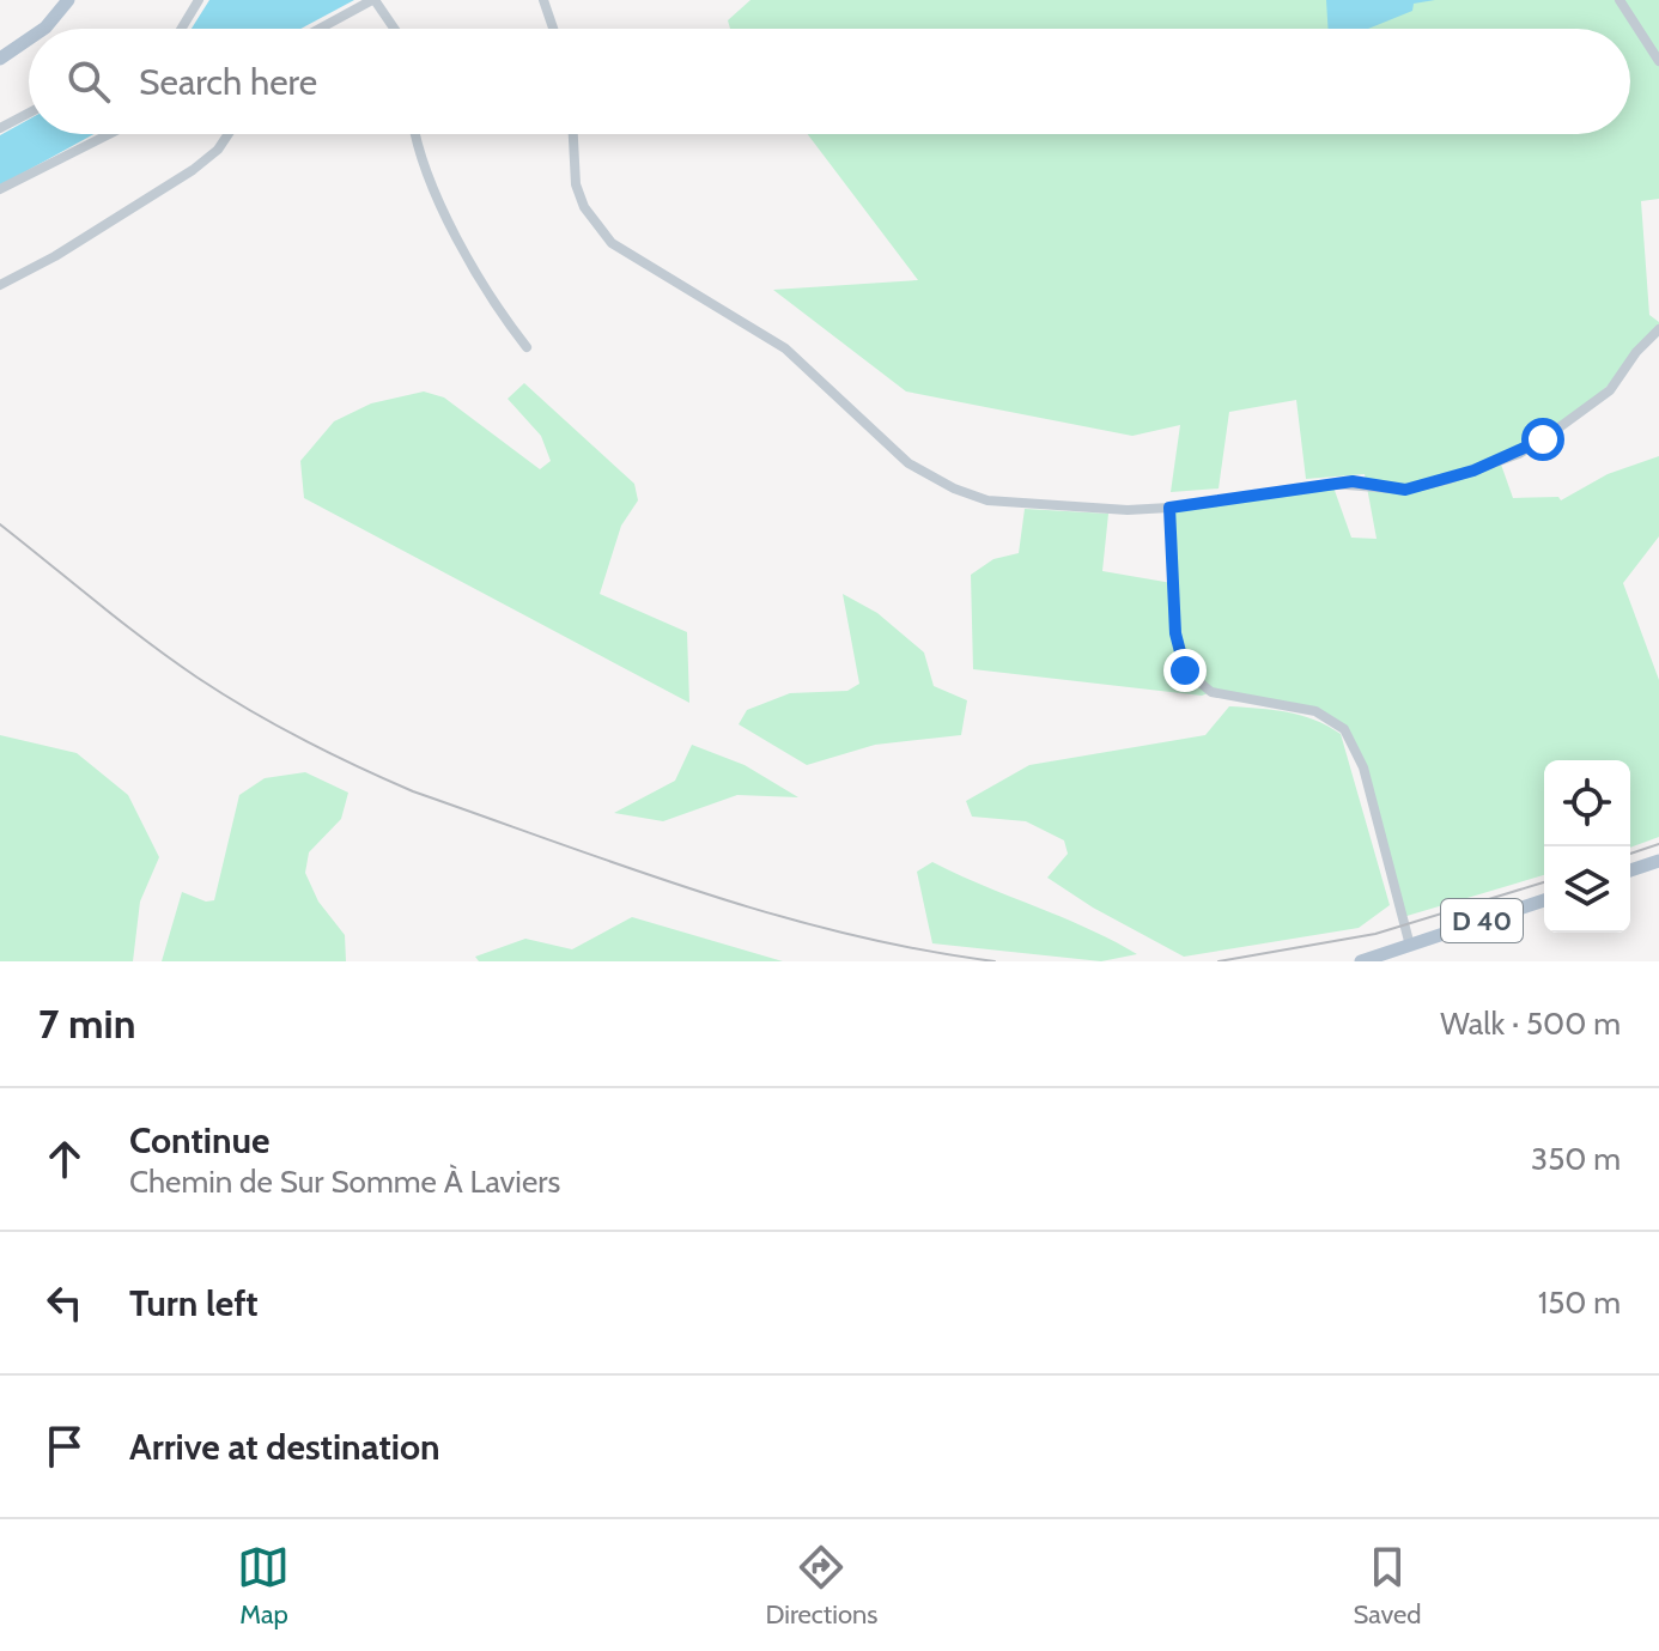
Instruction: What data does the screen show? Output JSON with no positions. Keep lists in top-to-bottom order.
{
  "streets": {
    "main road": ["D 40"]
  },
  "page": {
    "search": "Search here",
    "heading": ["7 min", "Walk · 500 m"],
    "list": [
      ["Continue", "Chemin de Sur Somme À Laviers", "350 m"],
      ["Turn left", "150 m"],
      "Arrive at destination"
    ],
    "nav": ["Map", "Directions", "Saved"]
  }
}
